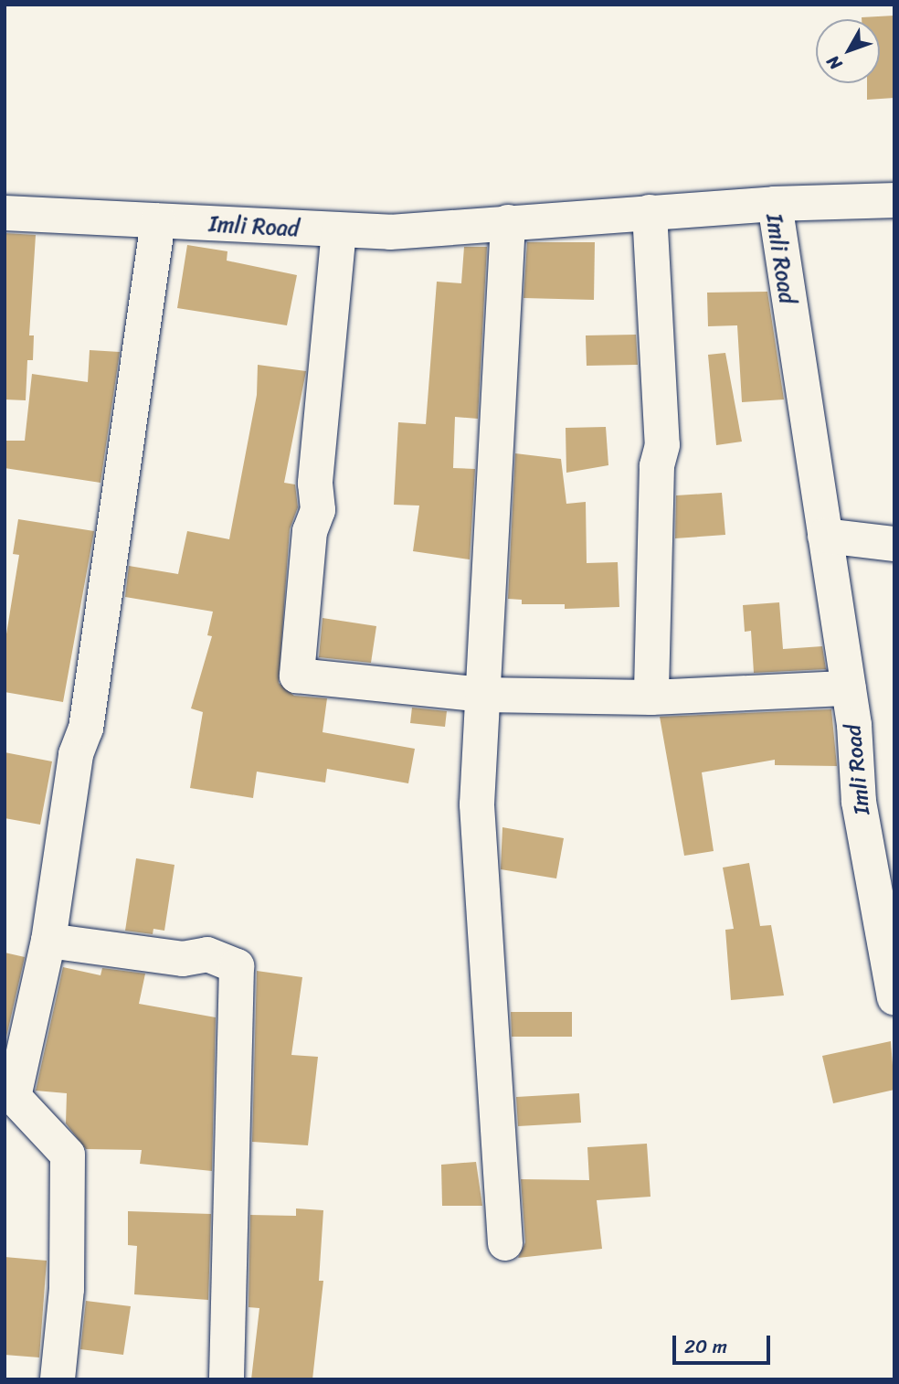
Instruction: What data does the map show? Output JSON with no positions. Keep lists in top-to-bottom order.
{
  "streets": {
    "street": ["Imli Road"]
  },
  "scale_bar": "20 m",
  "north": "bottom left"
}
